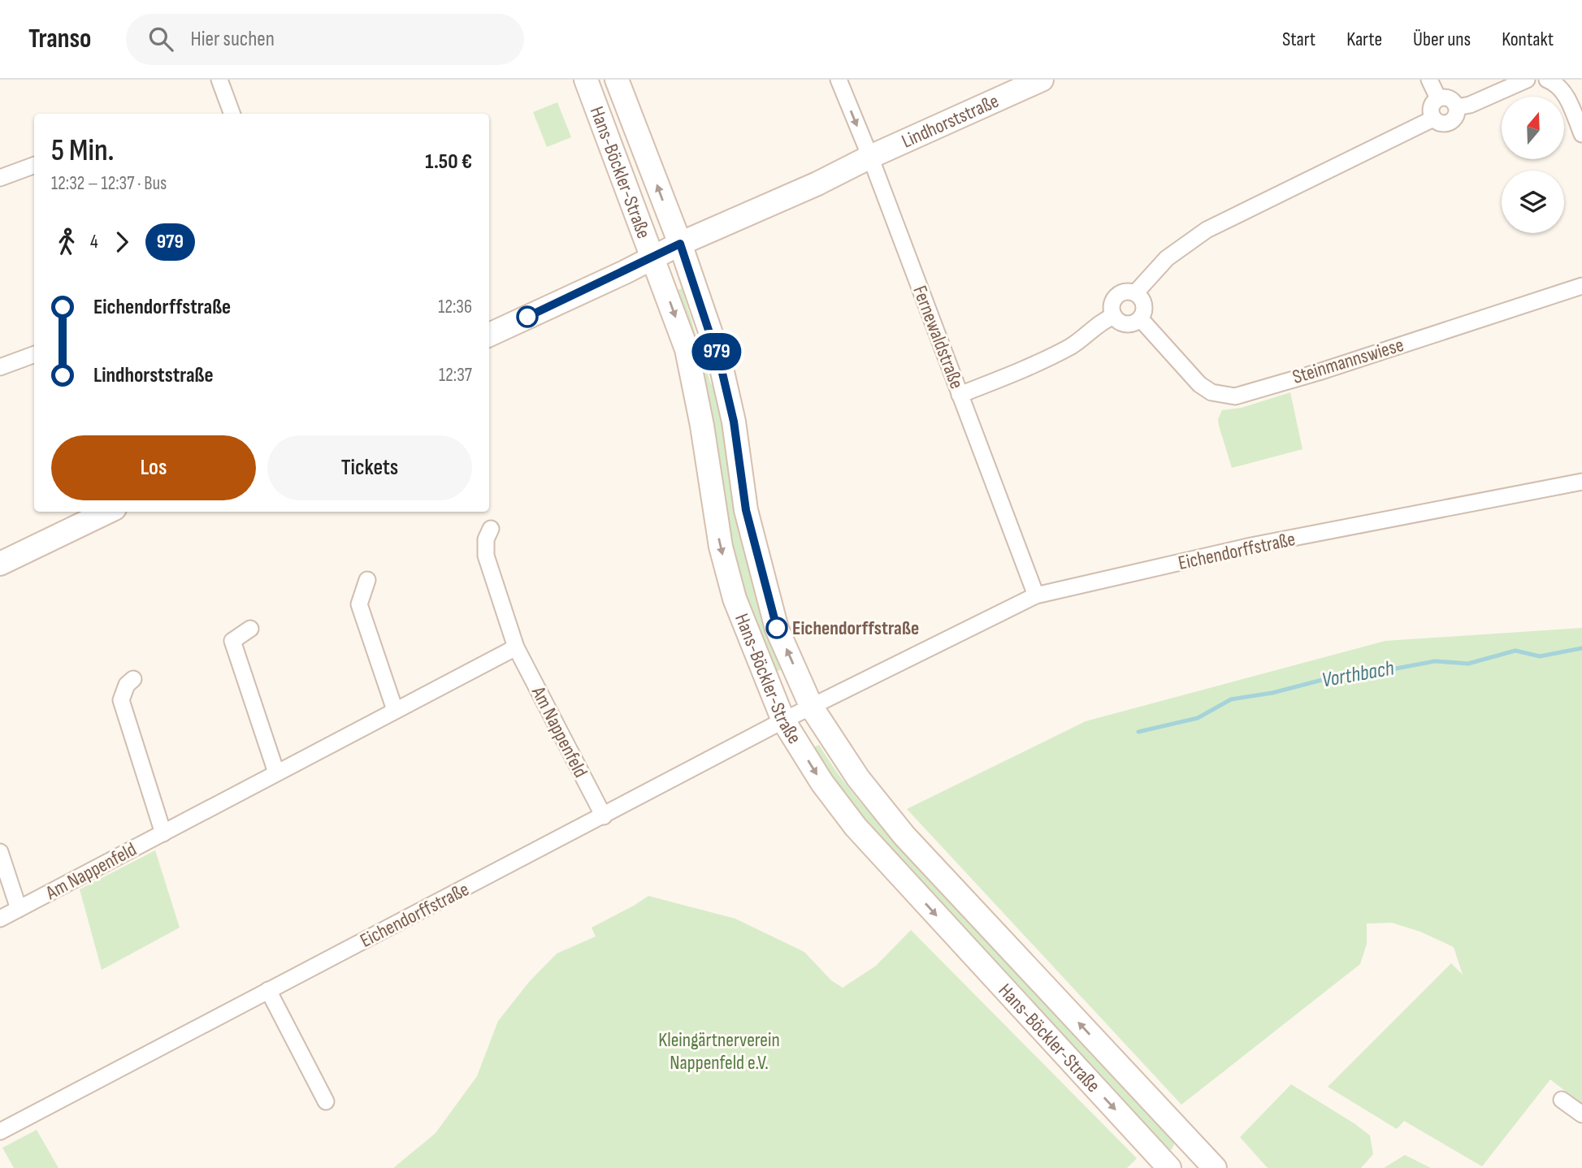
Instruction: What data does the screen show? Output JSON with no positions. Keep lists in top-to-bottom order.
{
  "streets": {
    "main road": ["Lindhorststraße", "Hans-Böckler-Straße"],
    "street": [
      "Fernewaldstraße",
      "Steinmannswiese",
      "Eichendorffstraße",
      "Am Nappenfeld"
    ]
  },
  "crossings": [
    ["Lindhorststraße", "Hans-Böckler-Straße"],
    ["Lindhorststraße", "Fernewaldstraße"],
    ["Hans-Böckler-Straße", "Eichendorffstraße"],
    ["Fernewaldstraße", "Eichendorffstraße"],
    ["Eichendorffstraße", "Am Nappenfeld"]
  ],
  "water": ["Vorthbach"],
  "parks": ["Kleingärtnerverein Nappenfeld e.V."],
  "places": ["Eichendorffstraße"],
  "lines": ["bus line 979"],
  "north": "top",
  "page": {
    "header": "Transo",
    "search": "Hier suchen",
    "nav": [
      "Start",
      "Karte",
      "Über uns",
      "Kontakt"
    ],
    "on_map": "979",
    "heading": ["5 Min.", "12:32 – 12:37 · Bus", "1.50 €"],
    "legs": ["4", "979"],
    "list": [
      {
        "name": "Eichendorffstraße",
        "value": "12:36"
      },
      {
        "name": "Lindhorststraße",
        "value": "12:37"
      }
    ],
    "buttons": ["Los", "Tickets"]
  }
}
